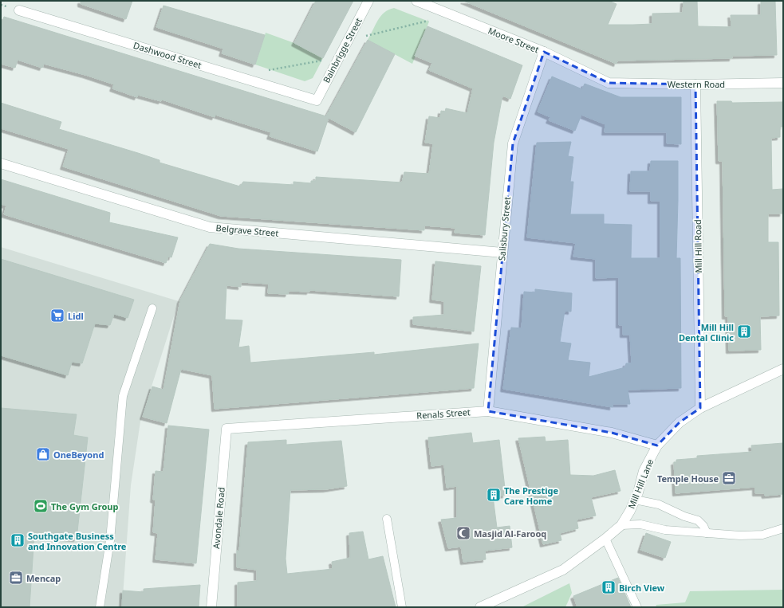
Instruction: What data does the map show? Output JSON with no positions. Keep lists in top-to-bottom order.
{
  "streets": {
    "street": [
      "Moore Street",
      "Bainbrigge Street",
      "Dashwood Street",
      "Western Road",
      "Salisbury Street",
      "Belgrave Street",
      "Mill Hill Road",
      "Renals Street",
      "Mill Hill Lane",
      "Avondale Road"
    ]
  },
  "crossings": [
    ["Moore Street", "Western Road"],
    ["Moore Street", "Salisbury Street"],
    ["Bainbrigge Street", "Dashwood Street"],
    ["Western Road", "Mill Hill Road"],
    ["Salisbury Street", "Belgrave Street"],
    ["Salisbury Street", "Renals Street"],
    ["Mill Hill Road", "Mill Hill Lane"],
    ["Renals Street", "Mill Hill Lane"],
    ["Renals Street", "Avondale Road"]
  ],
  "places": {
    "supermarket": ["Lidl"],
    "building": [
      "Mill Hill Dental Clinic",
      "The Prestige Care Home",
      "Southgate Business and Innovation Centre",
      "Birch View"
    ],
    "shop": ["OneBeyond"],
    "office": ["Temple House", "Mencap"],
    "sports": ["The Gym Group"],
    "mosque": ["Masjid Al-Farooq"]
  }
}
